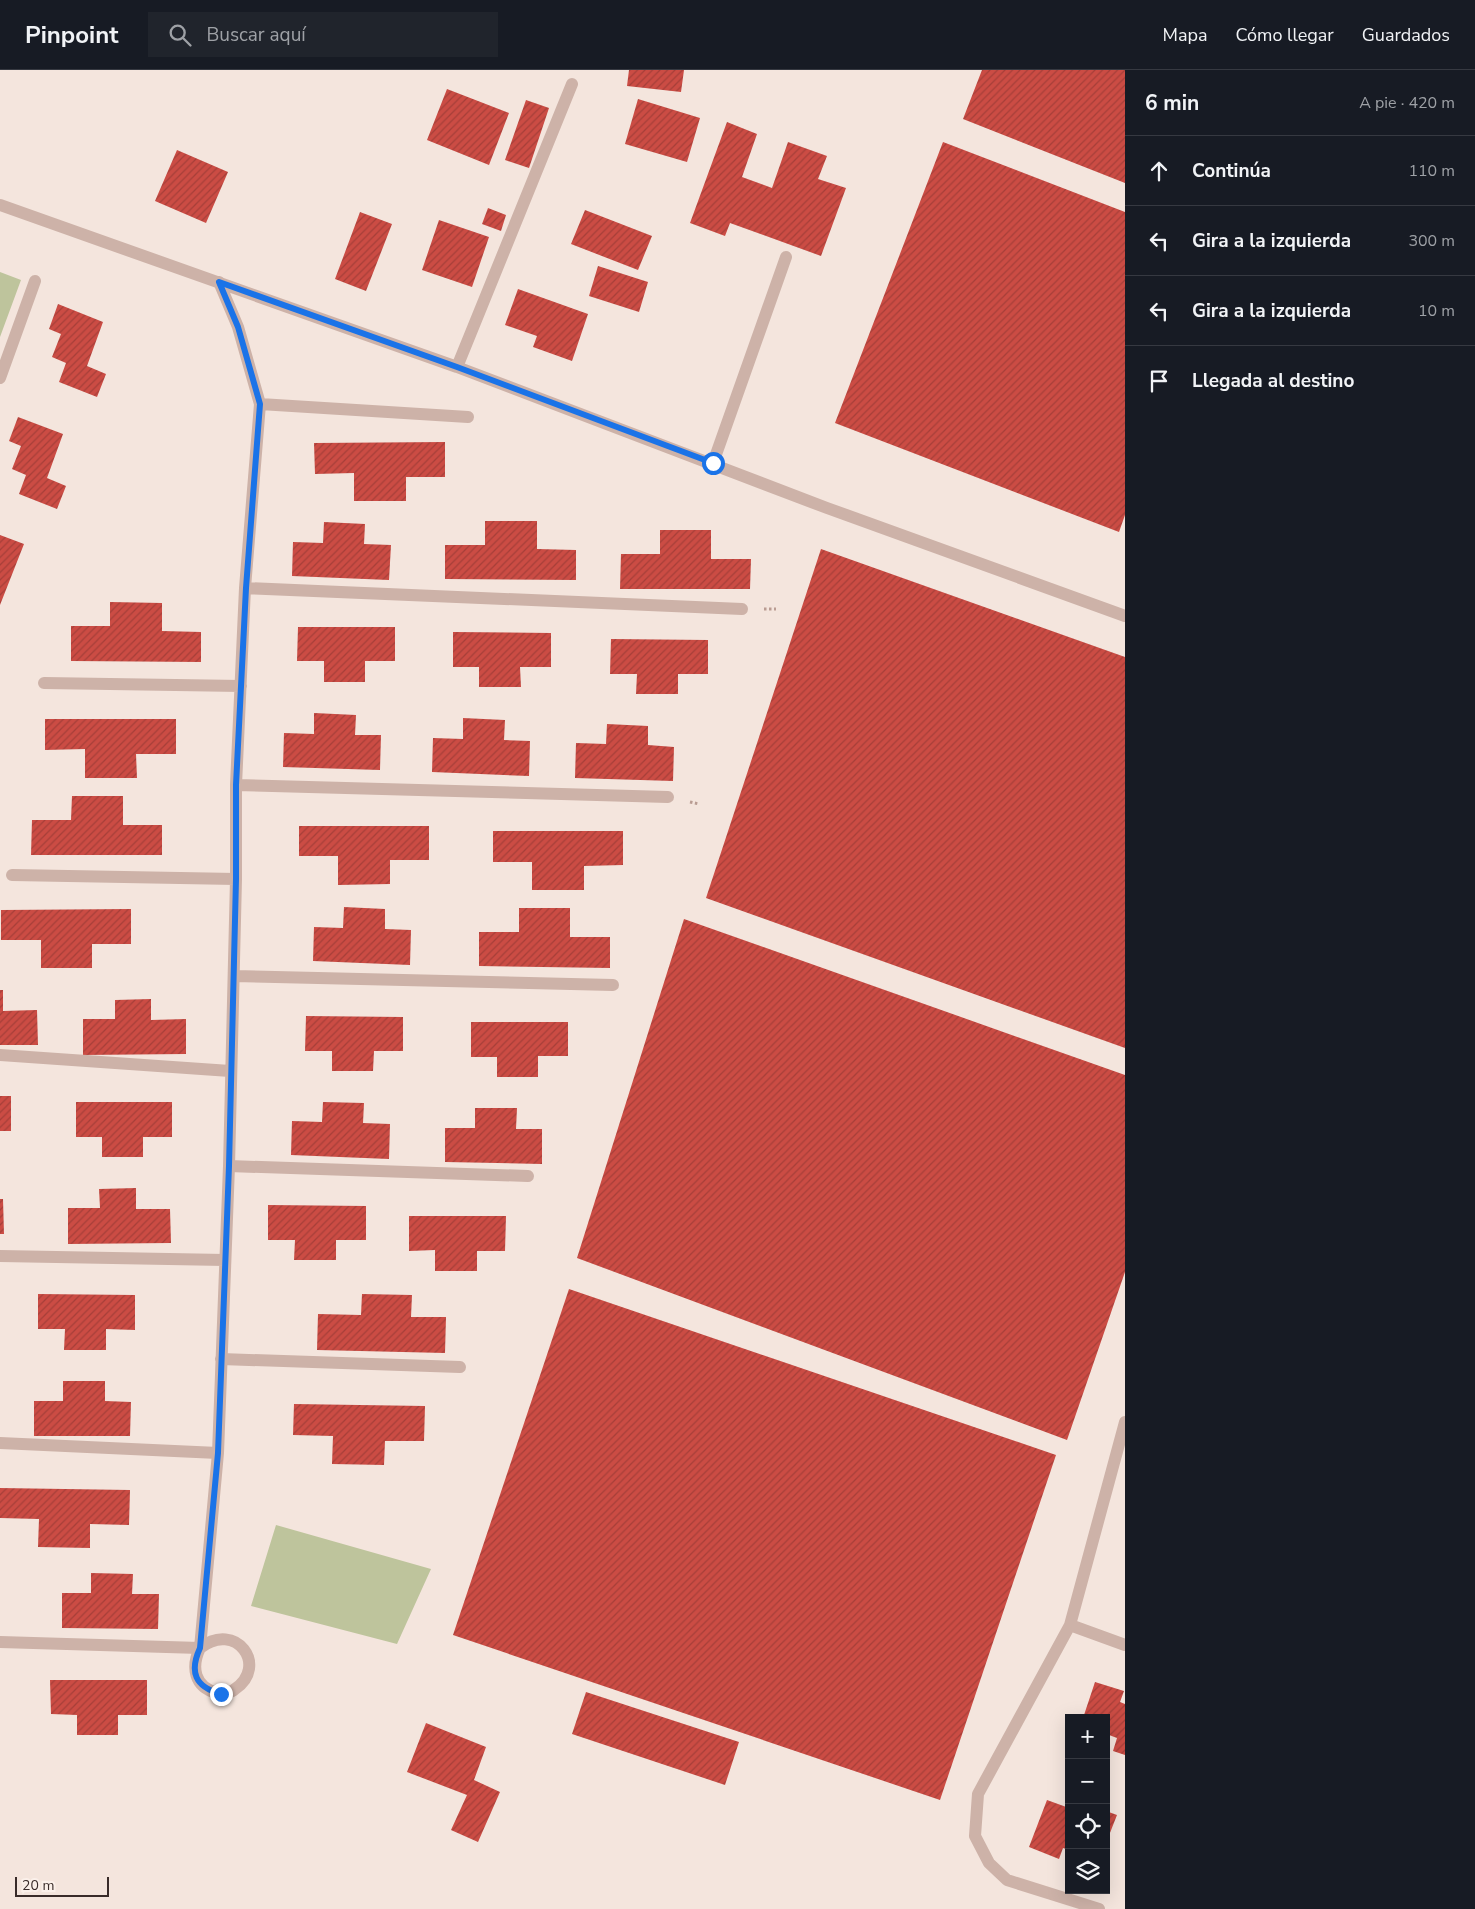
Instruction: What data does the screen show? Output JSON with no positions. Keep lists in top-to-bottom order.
{
  "scale_bar": "20 m",
  "page": {
    "header": "Pinpoint",
    "search": "Buscar aquí",
    "nav": ["Mapa", "Cómo llegar", "Guardados"],
    "heading": ["6 min", "A pie · 420 m"],
    "list": [
      ["Continúa", "110 m"],
      ["Gira a la izquierda", "300 m"],
      ["Gira a la izquierda", "10 m"],
      "Llegada al destino"
    ],
    "map_buttons": ["+", "−"],
    "scale": "20 m"
  }
}
